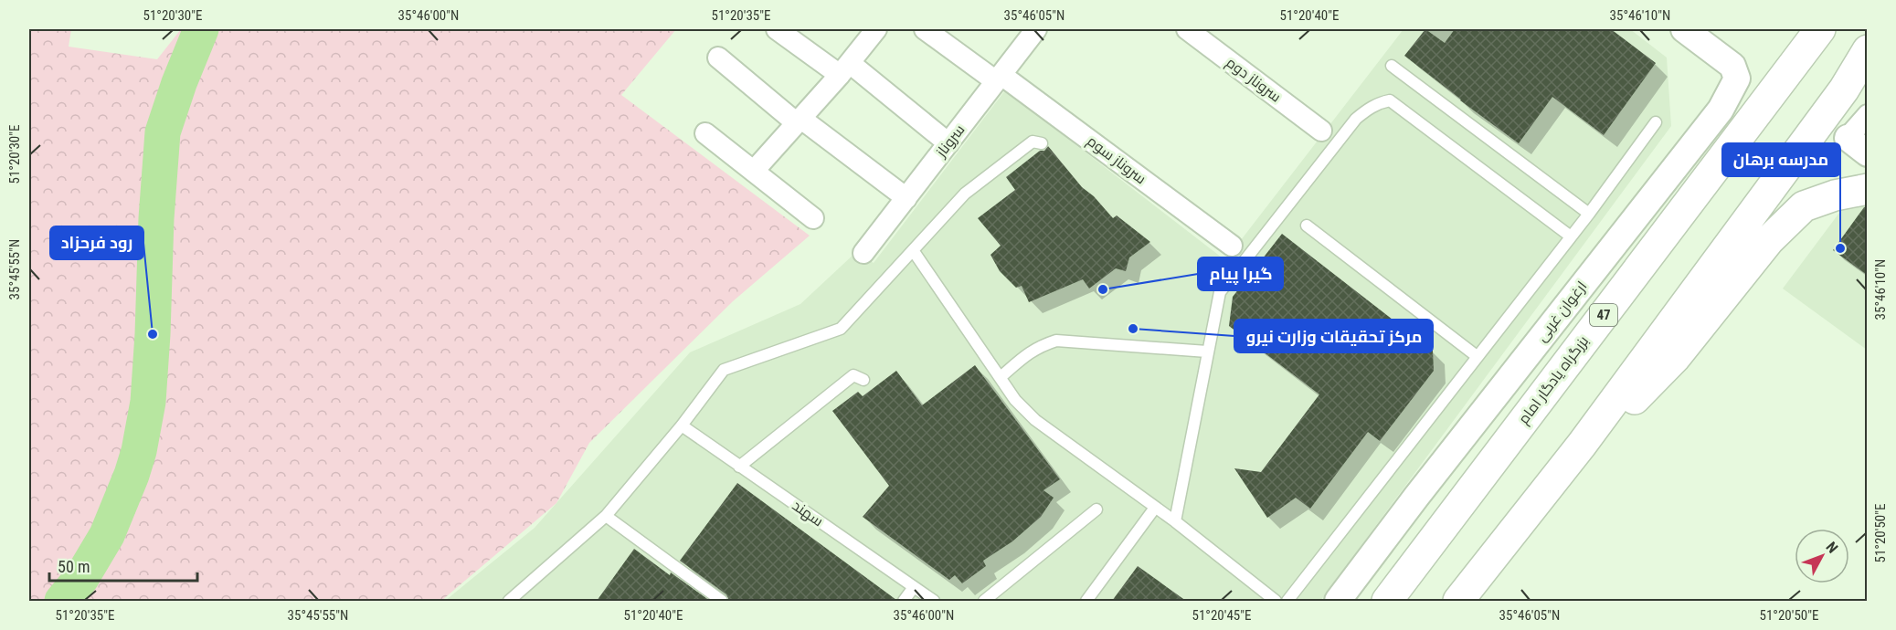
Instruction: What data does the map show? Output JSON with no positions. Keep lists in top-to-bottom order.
{
  "streets": {
    "highway": ["47", "بزرگراه یادگار امام"],
    "street": [
      "سروناز دوم",
      "سروناز",
      "سروناز سوم",
      "ارغوان غربی"
    ],
    "lane": ["سهند"]
  },
  "crossings": [
    ["سروناز", "سروناز سوم"]
  ],
  "places": [
    "مدرسه برهان",
    "گیرا پیام",
    "مرکز تحقیقات وزارت نیرو",
    "رود فرحزاد"
  ],
  "scale_bar": "50 m",
  "north": "top right",
  "coordinates": [
    "51°20'30\"E",
    "35°46'00\"N",
    "51°20'35\"E",
    "35°46'05\"N",
    "51°20'40\"E",
    "35°46'10\"N",
    "35°45'55\"N",
    "51°20'50\"E",
    "51°20'45\"E"
  ]
}
